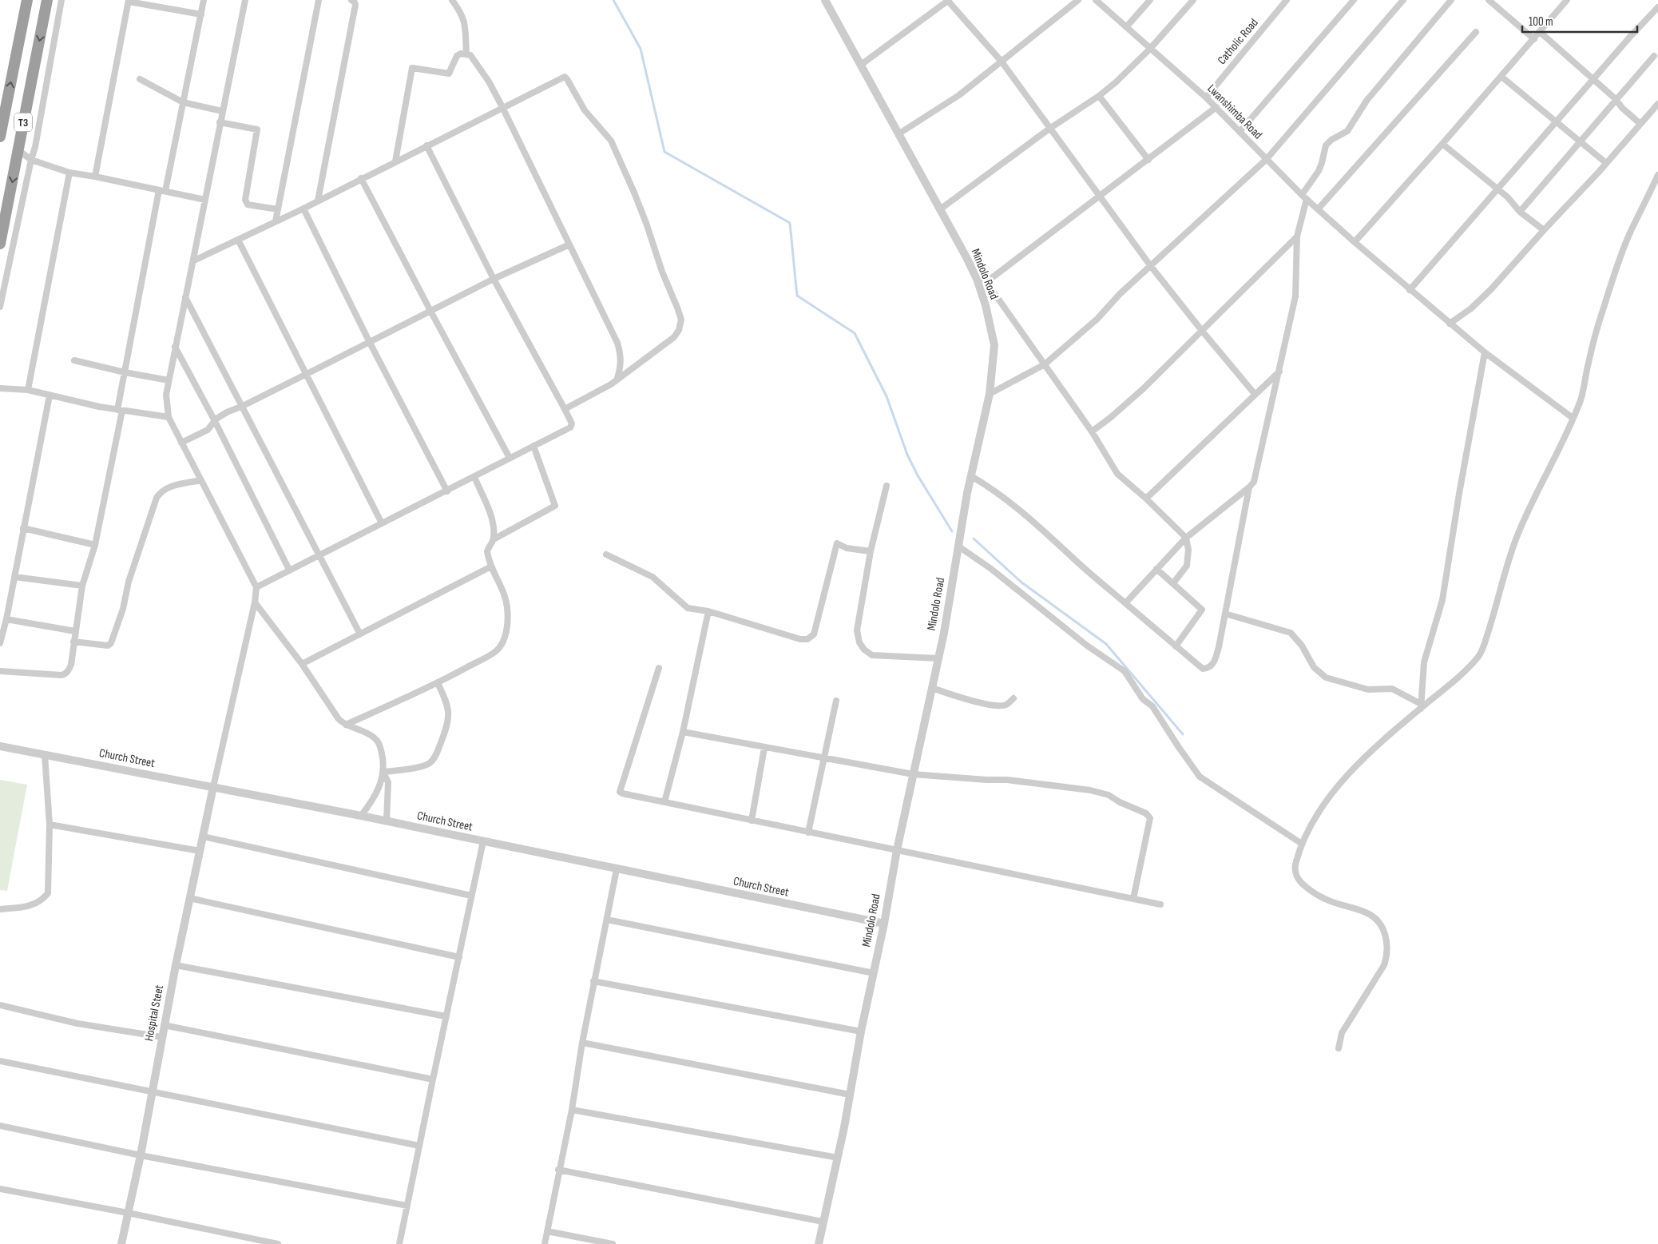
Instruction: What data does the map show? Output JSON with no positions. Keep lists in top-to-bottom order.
{
  "streets": {
    "highway": ["T3"],
    "street": [
      "Catholic Road",
      "Lwanshimba Road",
      "Mindolo Road",
      "Church Street",
      "Hospital Steet"
    ]
  },
  "crossings": [
    ["Catholic Road", "Lwanshimba Road"],
    ["Mindolo Road", "Church Street"],
    ["Church Street", "Hospital Steet"]
  ],
  "scale_bar": "100 m"
}
